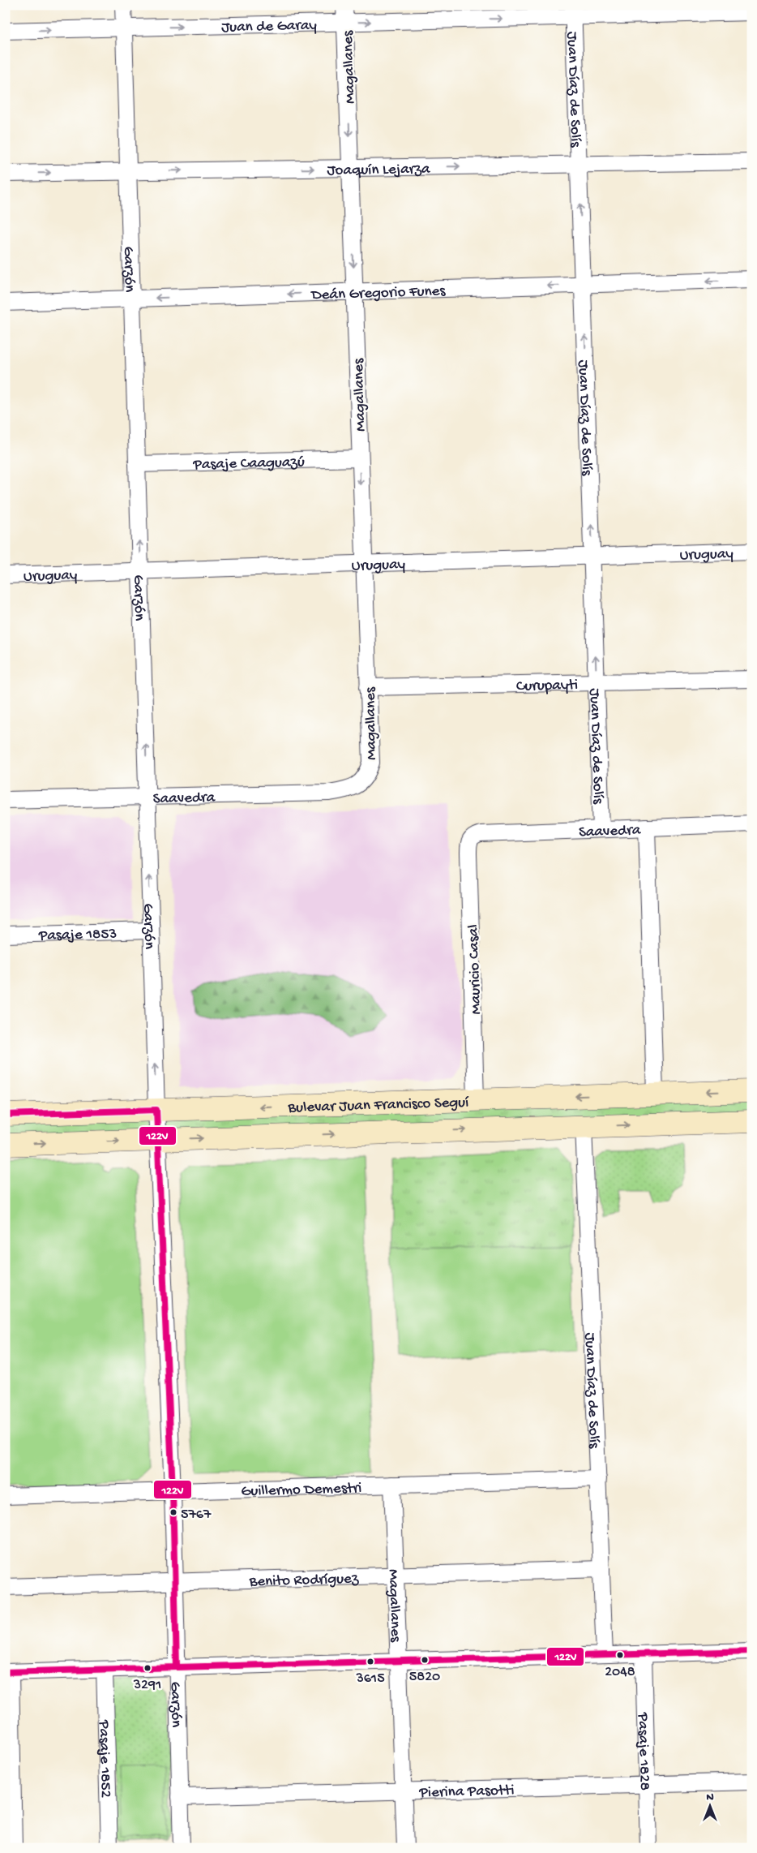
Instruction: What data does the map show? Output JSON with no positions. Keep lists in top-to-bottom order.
{
  "streets": {
    "main road": ["Bulevar Juan Francisco Seguí"],
    "street": [
      "Juan de Garay",
      "Magallanes",
      "Juan Díaz de Solís",
      "Joaquín Lejarza",
      "Garzón",
      "Deán Gregorio Funes",
      "Pasaje Caaguazú",
      "Uruguay",
      "Curupayti",
      "Saavedra",
      "Pasaje 1853",
      "Mauricio Casal",
      "Guillermo Demestri",
      "Benito Rodríguez",
      "Pasaje 1828",
      "Pasaje 1852",
      "Pierina Pasotti"
    ]
  },
  "crossings": [
    ["Juan de Garay", "Magallanes"],
    ["Juan de Garay", "Juan Díaz de Solís"],
    ["Juan de Garay", "Garzón"],
    ["Magallanes", "Joaquín Lejarza"],
    ["Magallanes", "Deán Gregorio Funes"],
    ["Magallanes", "Pasaje Caaguazú"],
    ["Magallanes", "Uruguay"],
    ["Magallanes", "Curupayti"],
    ["Magallanes", "Saavedra"],
    ["Magallanes", "Guillermo Demestri"],
    ["Magallanes", "Benito Rodríguez"],
    ["Magallanes", "Pierina Pasotti"],
    ["Juan Díaz de Solís", "Joaquín Lejarza"],
    ["Juan Díaz de Solís", "Deán Gregorio Funes"],
    ["Juan Díaz de Solís", "Uruguay"],
    ["Juan Díaz de Solís", "Curupayti"],
    ["Juan Díaz de Solís", "Saavedra"],
    ["Juan Díaz de Solís", "Bulevar Juan Francisco Seguí"],
    ["Juan Díaz de Solís", "Guillermo Demestri"],
    ["Juan Díaz de Solís", "Benito Rodríguez"],
    ["Joaquín Lejarza", "Garzón"],
    ["Garzón", "Deán Gregorio Funes"],
    ["Garzón", "Pasaje Caaguazú"],
    ["Garzón", "Uruguay"],
    ["Garzón", "Saavedra"],
    ["Garzón", "Pasaje 1853"],
    ["Garzón", "Bulevar Juan Francisco Seguí"],
    ["Garzón", "Guillermo Demestri"],
    ["Garzón", "Benito Rodríguez"],
    ["Garzón", "Pierina Pasotti"],
    ["Saavedra", "Mauricio Casal"],
    ["Mauricio Casal", "Bulevar Juan Francisco Seguí"],
    ["Pasaje 1828", "Pierina Pasotti"]
  ],
  "one_way": [
    "Juan de Garay",
    "Juan Díaz de Solís",
    "Joaquín Lejarza",
    "Garzón",
    "Deán Gregorio Funes"
  ],
  "places": [
    "5767",
    "2048",
    "5820",
    "3615",
    "3291"
  ],
  "lines": ["transit line 122V"],
  "north": "top"
}
